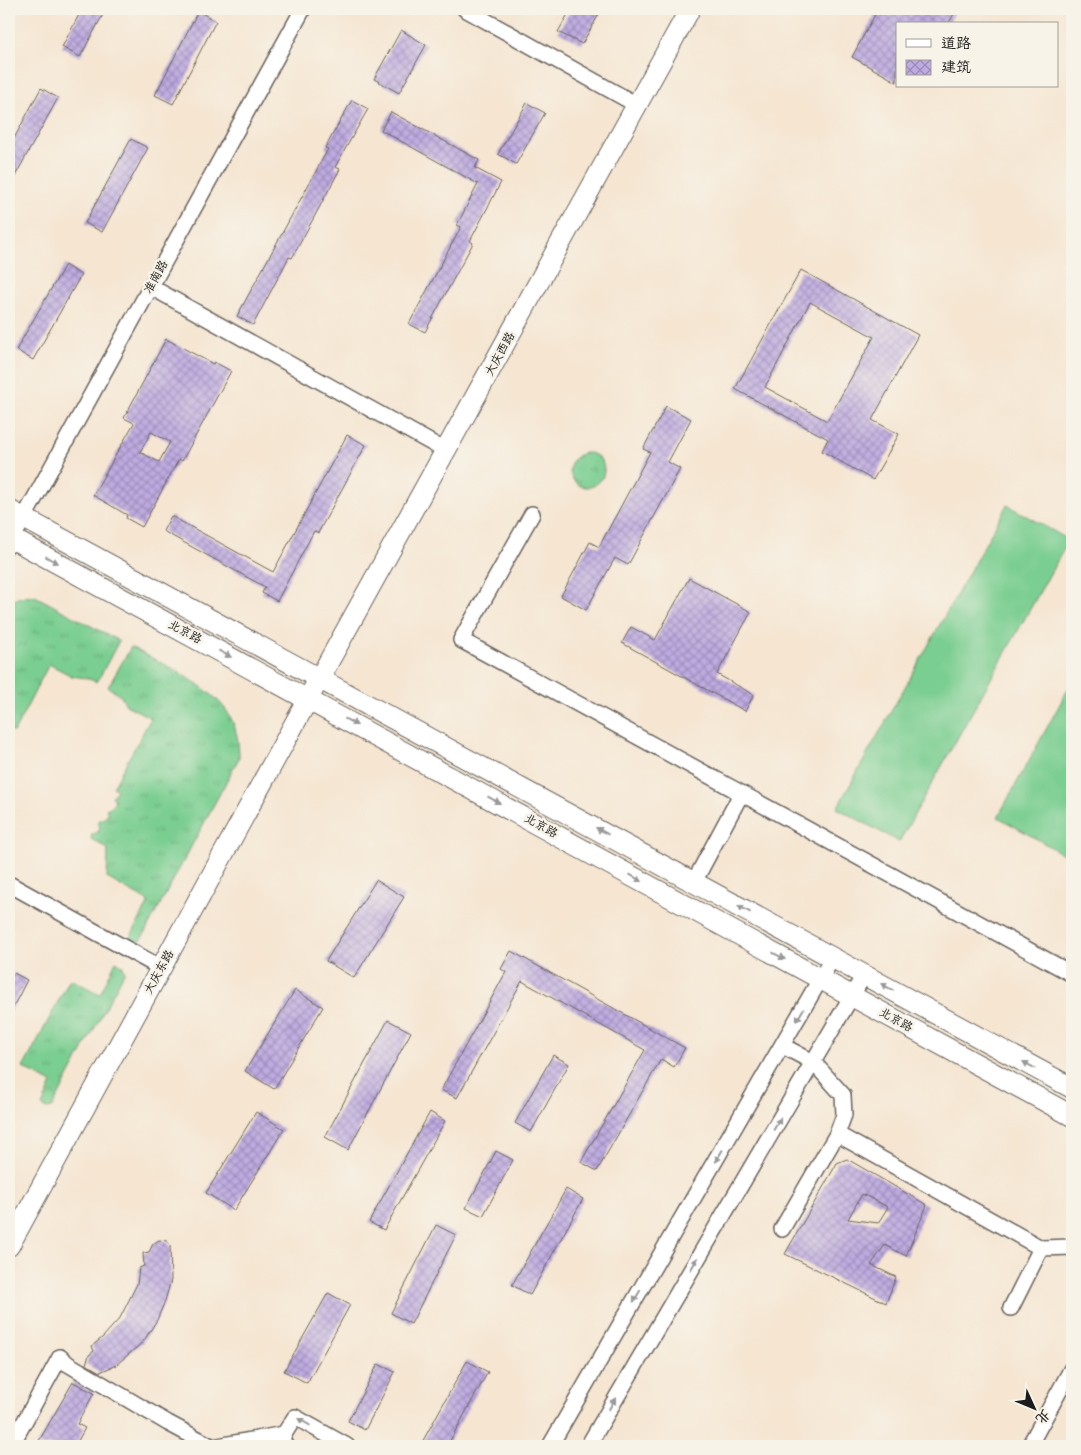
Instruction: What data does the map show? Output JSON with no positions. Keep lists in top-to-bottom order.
{
  "streets": {
    "main road": ["大庆西路", "北京路", "大庆东路"],
    "street": ["准南路"]
  },
  "crossings": [
    ["准南路", "北京路"],
    ["大庆西路", "北京路"],
    ["大庆西路", "大庆东路"],
    ["北京路", "大庆东路"]
  ],
  "legend": ["道路", "建筑"],
  "north": "bottom right"
}
